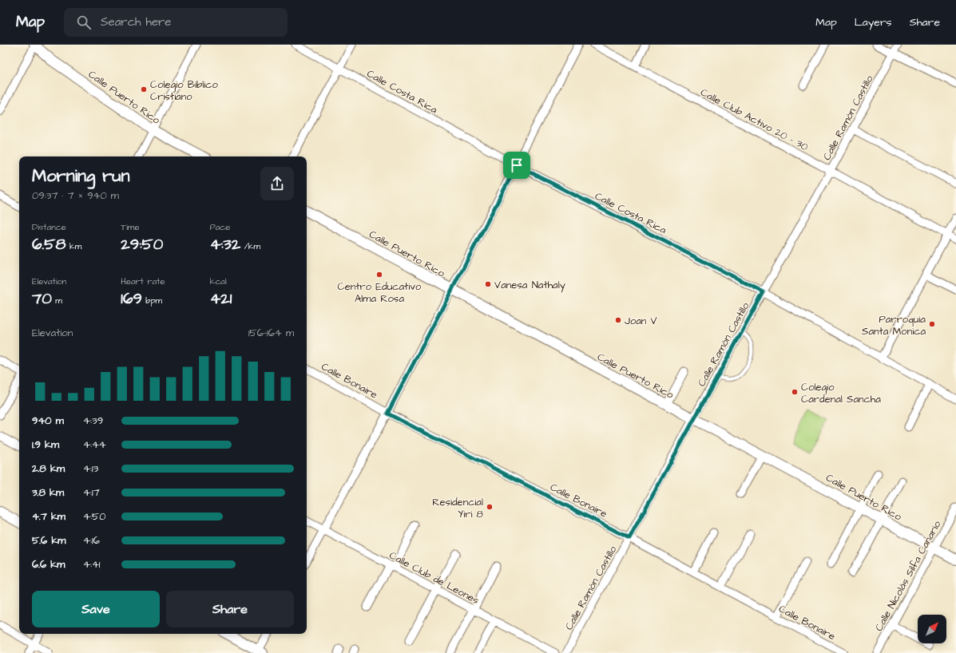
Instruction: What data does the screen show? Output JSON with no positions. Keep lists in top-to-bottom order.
{
  "streets": {
    "street": [
      "Calle Costa Rica",
      "Calle Puerto Rico",
      "Calle Ramón Castillo",
      "Calle Club Activo 20 - 30",
      "Calle Bonaire",
      "Calle Nicolás Silfa Canario",
      "Calle Club de Leones"
    ]
  },
  "crossings": [
    ["Calle Costa Rica", "Calle Ramón Castillo"],
    ["Calle Puerto Rico", "Calle Ramón Castillo"],
    ["Calle Puerto Rico", "Calle Nicolás Silfa Canario"],
    ["Calle Ramón Castillo", "Calle Club Activo 20 - 30"],
    ["Calle Ramón Castillo", "Calle Bonaire"]
  ],
  "places": [
    "Colegio Biblico Cristiano",
    "Centro Educativo Alma Rosa",
    "Vanesa Nathaly",
    "Joan V",
    "Parroquia Santa Monica",
    "Colegio Cardenal Sancha",
    "Residencial Yiri 8"
  ],
  "north": "top right",
  "page": {
    "header": "Map",
    "search": "Search here",
    "nav": ["Map", "Layers", "Share"],
    "heading": ["Morning run", "09:37 · 7 × 940 m"],
    "stats": [
      ["Distance", "6.58 km"],
      ["Time", "29:50"],
      ["Pace", "4:32 /km"],
      ["Elevation", "70 m"],
      ["Heart rate", "169 bpm"],
      ["kcal", "421"]
    ],
    "chart": ["Elevation", "156–164 m"],
    "list": [
      {
        "name": "940 m",
        "note": "4:39"
      },
      {
        "name": "1.9 km",
        "note": "4:44"
      },
      {
        "name": "2.8 km",
        "note": "4:13"
      },
      {
        "name": "3.8 km",
        "note": "4:17"
      },
      {
        "name": "4.7 km",
        "note": "4:50"
      },
      {
        "name": "5.6 km",
        "note": "4:16"
      },
      {
        "name": "6.6 km",
        "note": "4:41"
      }
    ],
    "buttons": ["Save", "Share"]
  }
}
